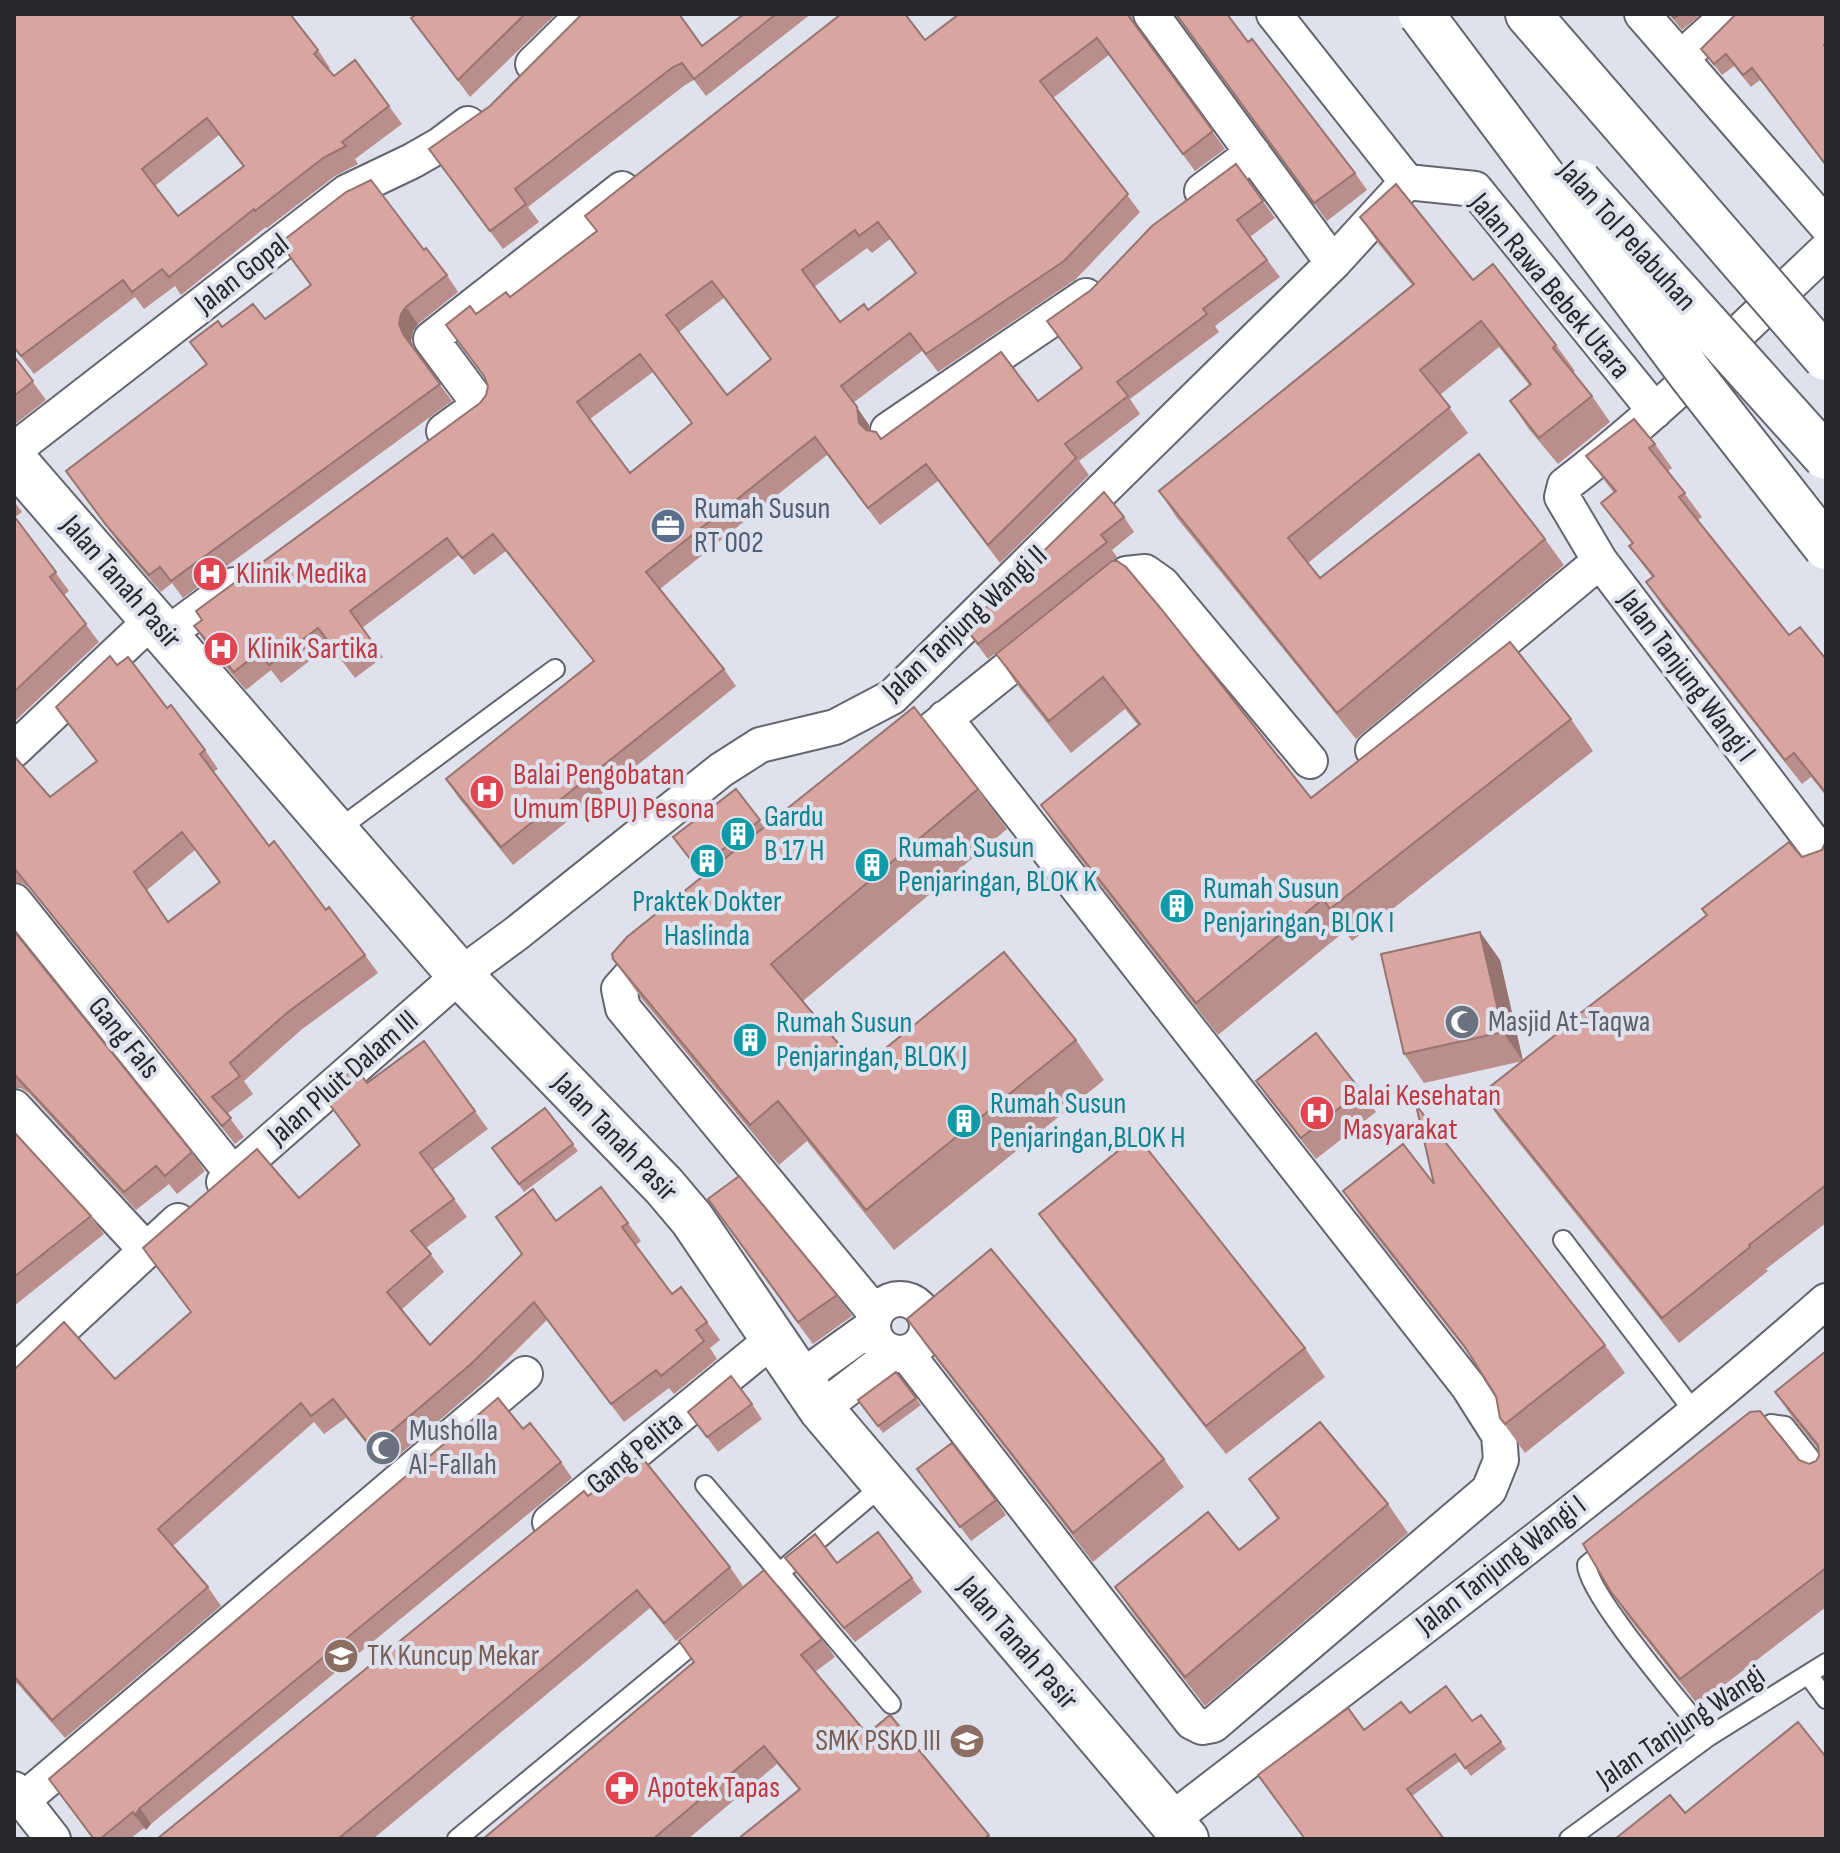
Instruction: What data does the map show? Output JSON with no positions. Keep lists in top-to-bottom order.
{
  "streets": {
    "main road": ["Jalan Tol Pelabuhan", "Jalan Tanah Pasir"],
    "street": [
      "Jalan Gopal",
      "Jalan Rawa Bebek Utara",
      "Jalan Tanjung Wangi II",
      "Jalan Tanjung Wangi I",
      "Gang Fals",
      "Jalan Pluit Dalam III",
      "Gang Pelita"
    ],
    "lane": ["Jalan Tanjung Wangi"]
  },
  "crossings": [
    ["Jalan Rawa Bebek Utara", "Jalan Tanjung Wangi II"],
    ["Jalan Rawa Bebek Utara", "Jalan Tanjung Wangi I"],
    ["Jalan Tanah Pasir", "Jalan Tanjung Wangi II"],
    ["Jalan Tanah Pasir", "Jalan Tanjung Wangi I"],
    ["Jalan Tanah Pasir", "Jalan Pluit Dalam III"],
    ["Jalan Tanah Pasir", "Gang Pelita"],
    ["Jalan Tanjung Wangi II", "Jalan Pluit Dalam III"],
    ["Gang Fals", "Jalan Pluit Dalam III"]
  ],
  "places": {
    "office": ["Rumah Susun RT 002"],
    "hospital": [
      "Klinik Medika",
      "Klinik Sartika",
      "Balai Pengobatan Umum (BPU) Pesona",
      "Balai Kesehatan Masyarakat"
    ],
    "building": [
      "Gardu B 17 H",
      "Praktek Dokter Haslinda",
      "Rumah Susun Penjaringan, BLOK K",
      "Rumah Susun Penjaringan, BLOK I",
      "Rumah Susun Penjaringan, BLOK J",
      "Rumah Susun Penjaringan,BLOK H"
    ],
    "mosque": ["Masjid At-Taqwa", "Musholla Al-Fallah"],
    "school or university": ["TK Kuncup Mekar", "SMK PSKD III"],
    "pharmacy": ["Apotek Tapas"]
  }
}
